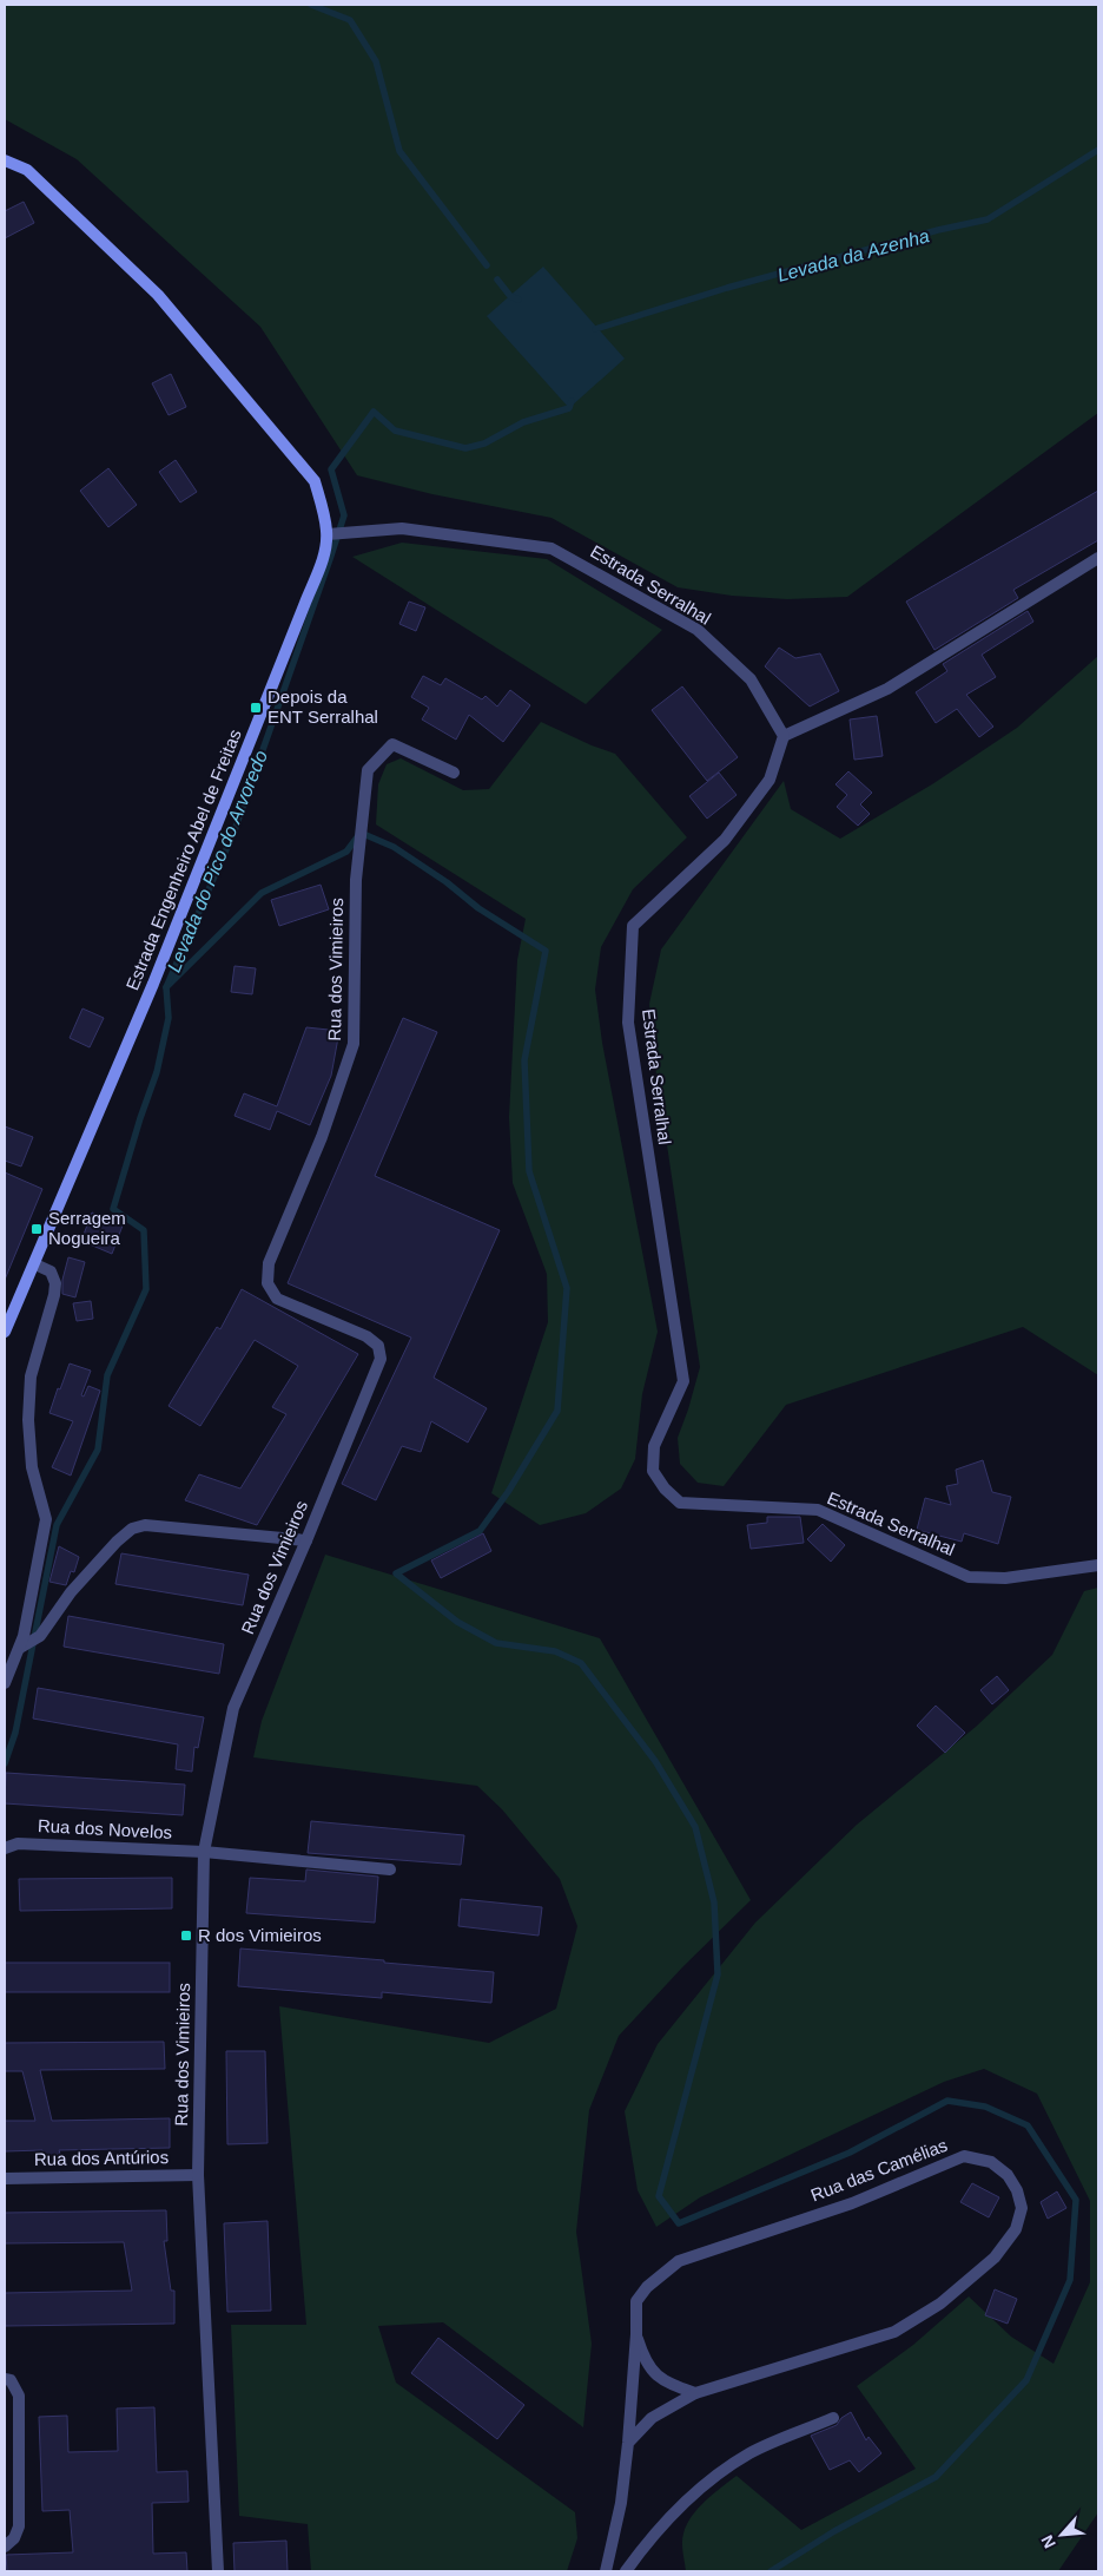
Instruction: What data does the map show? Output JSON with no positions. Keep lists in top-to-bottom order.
{
  "streets": {
    "main road": ["Estrada Engenheiro Abel de Freitas"],
    "street": [
      "Estrada Serralhal",
      "Rua dos Vimieiros",
      "Rua dos Novelos",
      "Rua dos Antúrios",
      "Rua das Camélias"
    ]
  },
  "crossings": [
    ["Estrada Serralhal", "Estrada Engenheiro Abel de Freitas"],
    ["Rua dos Vimieiros", "Rua dos Novelos"],
    ["Rua dos Vimieiros", "Rua dos Antúrios"]
  ],
  "water": ["Levada da Azenha", "Levada do Pico do Arvoredo"],
  "places": {
    "transit": ["Depois da ENT Serralhal", "Serragem Nogueira", "R dos Vimieiros"]
  },
  "north": "bottom left"
}
